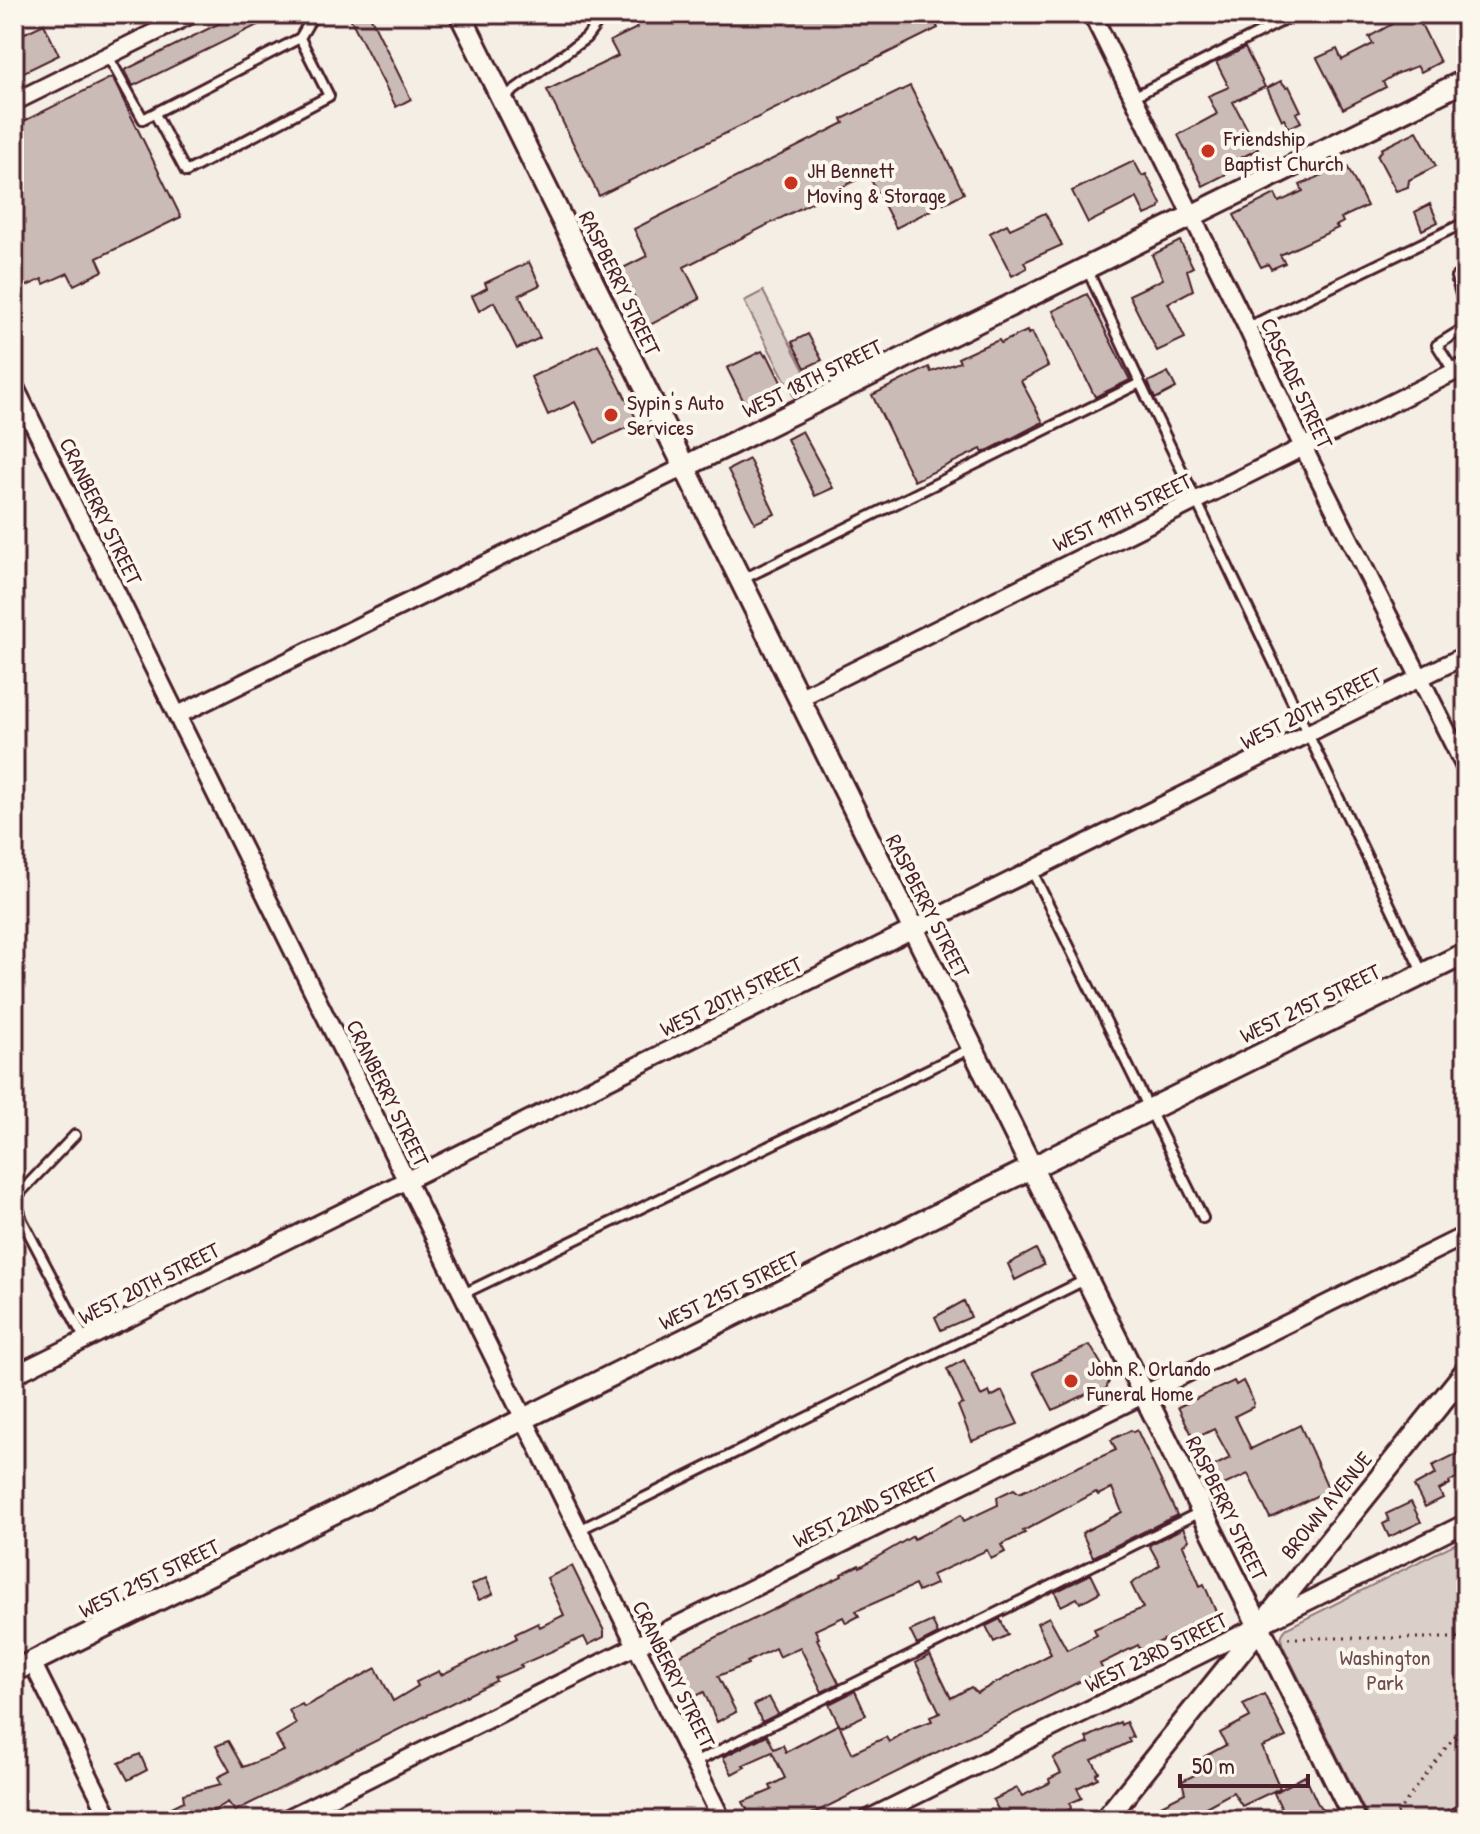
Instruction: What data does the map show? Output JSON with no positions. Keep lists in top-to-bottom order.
{
  "streets": {
    "street": [
      "RASPBERRY STREET",
      "WEST 18TH STREET",
      "CASCADE STREET",
      "CRANBERRY STREET",
      "WEST 19TH STREET",
      "WEST 20TH STREET",
      "WEST 21ST STREET",
      "BROWN AVENUE",
      "WEST 22ND STREET",
      "WEST 23RD STREET"
    ]
  },
  "crossings": [
    ["RASPBERRY STREET", "WEST 18TH STREET"],
    ["RASPBERRY STREET", "WEST 19TH STREET"],
    ["RASPBERRY STREET", "WEST 20TH STREET"],
    ["RASPBERRY STREET", "WEST 21ST STREET"],
    ["RASPBERRY STREET", "BROWN AVENUE"],
    ["RASPBERRY STREET", "WEST 22ND STREET"],
    ["RASPBERRY STREET", "WEST 23RD STREET"],
    ["WEST 18TH STREET", "CASCADE STREET"],
    ["WEST 18TH STREET", "CRANBERRY STREET"],
    ["CASCADE STREET", "WEST 19TH STREET"],
    ["CASCADE STREET", "WEST 20TH STREET"],
    ["CRANBERRY STREET", "WEST 20TH STREET"],
    ["CRANBERRY STREET", "WEST 21ST STREET"],
    ["CRANBERRY STREET", "WEST 22ND STREET"],
    ["BROWN AVENUE", "WEST 23RD STREET"]
  ],
  "parks": ["Washington Park"],
  "places": [
    "Friendship Baptist Church",
    "JH Bennett Moving & Storage",
    "Sypin's Auto Services",
    "John R. Orlando Funeral Home"
  ],
  "scale_bar": "50 m"
}
